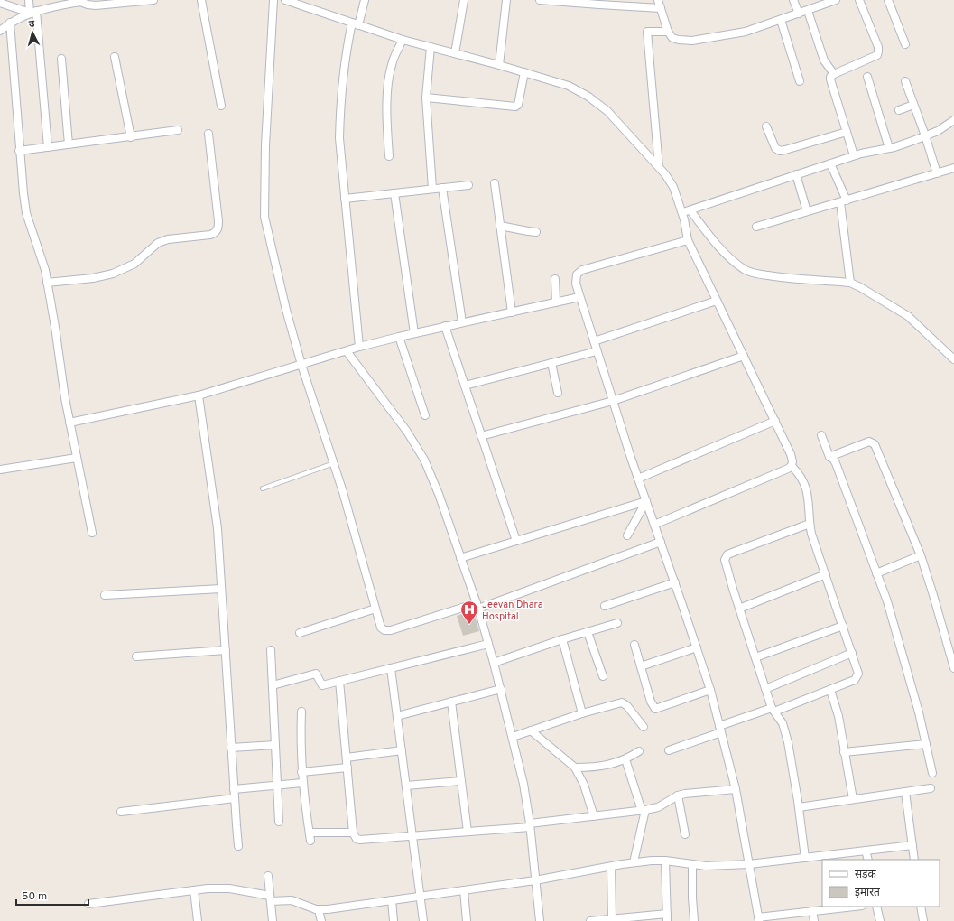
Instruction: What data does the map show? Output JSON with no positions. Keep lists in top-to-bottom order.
{
  "places": {
    "hospital": ["Jeevan Dhara Hospital"]
  },
  "legend": ["सड़क", "इमारत"],
  "scale_bar": "50 m",
  "north": "top"
}
